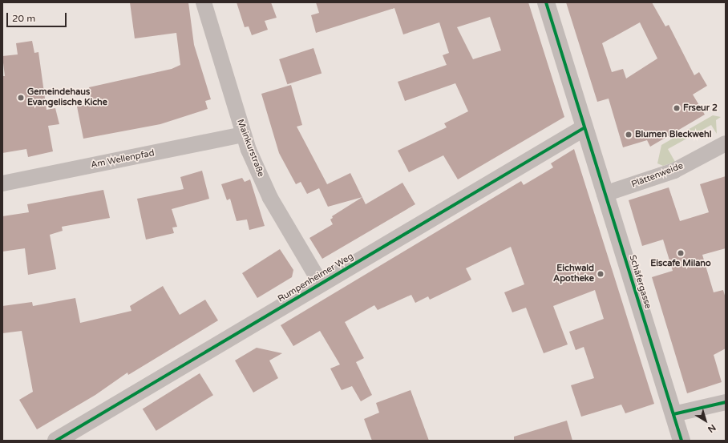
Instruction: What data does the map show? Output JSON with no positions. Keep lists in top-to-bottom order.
{
  "streets": {
    "street": [
      "Mainkurstraße",
      "Am Wellenpfad",
      "Plättenweide",
      "Rumpenheimer Weg",
      "Schäfergasse"
    ]
  },
  "crossings": [
    ["Mainkurstraße", "Am Wellenpfad"],
    ["Mainkurstraße", "Rumpenheimer Weg"],
    ["Plättenweide", "Schäfergasse"],
    ["Rumpenheimer Weg", "Schäfergasse"]
  ],
  "places": [
    "Gemeindehaus Evangelische Kiche",
    "Frseur 2",
    "Blumen Bleckwehl",
    "Eiscafe Milano",
    "Eichwald Apotheke"
  ],
  "scale_bar": "20 m",
  "north": "bottom right"
}
